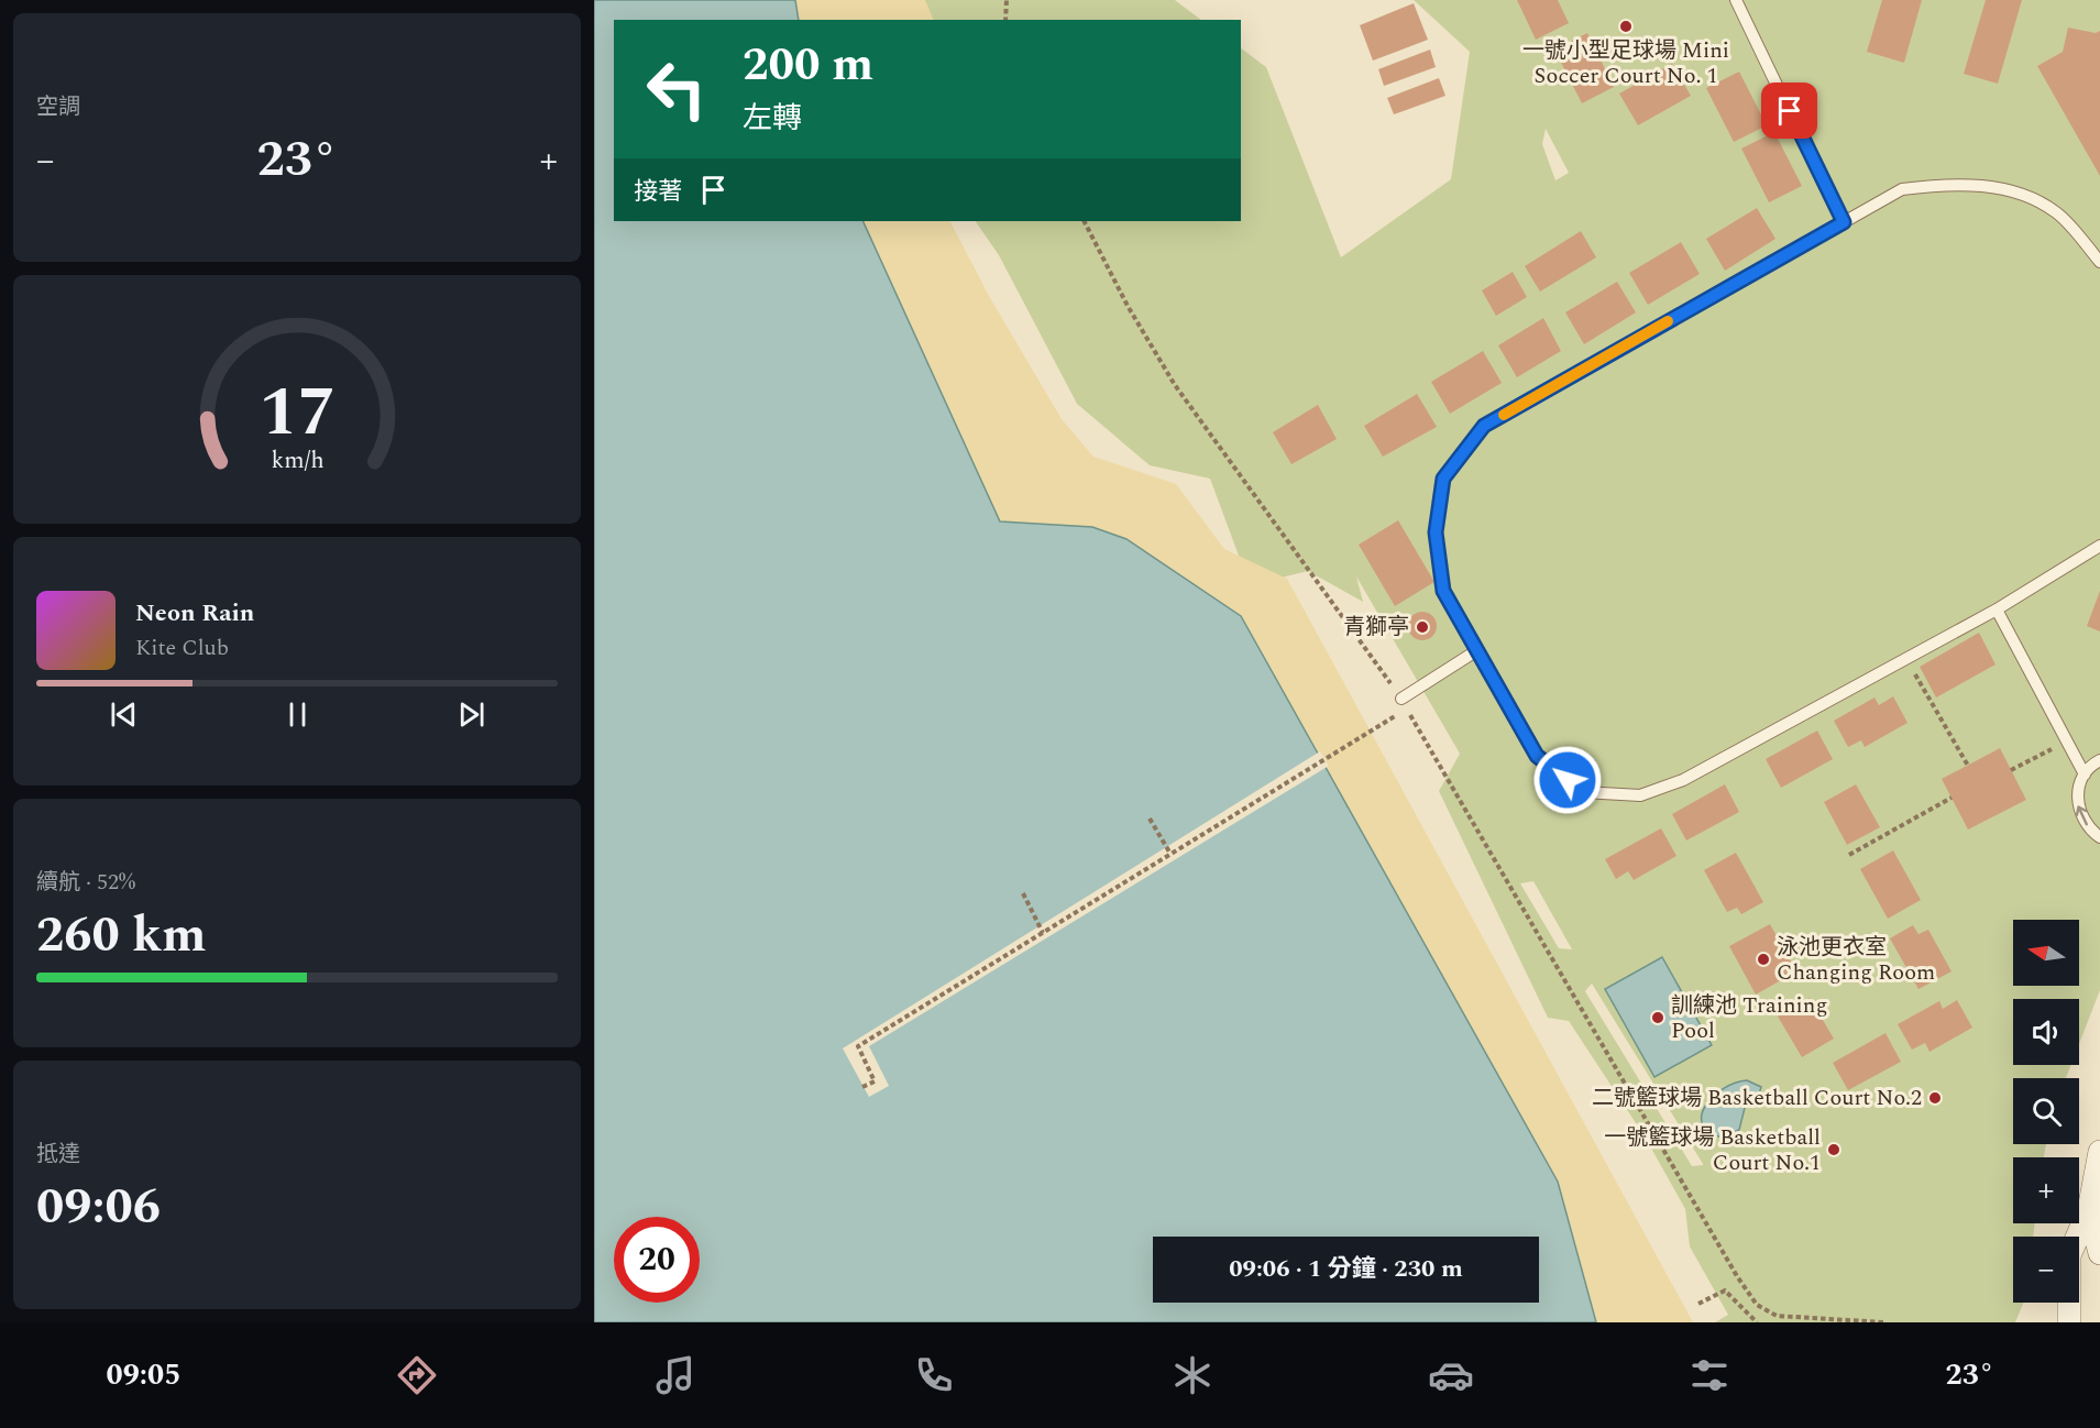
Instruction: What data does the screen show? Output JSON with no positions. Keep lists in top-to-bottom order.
{
  "places": [
    "一號小型足球場 Mini Soccer Court No. 1",
    "青獅亭",
    "泳池更衣室 Changing Room",
    "訓練池 Training Pool",
    "二號籃球場 Basketball Court No.2",
    "一號籃球場 Basketball Court No.1"
  ],
  "north": "left",
  "page": {
    "tile": [
      "空調",
      ["續航 · 52%", "260 km"],
      ["抵達", "09:06"]
    ],
    "turn": ["200 m", "左轉"],
    "heat": ["−", "23°", "+"],
    "then": "接著",
    "song": ["Neon Rain", "Kite Club"],
    "map_buttons": ["+", "−"],
    "limit": "20",
    "trip": "09:06 · 1 分鐘 · 230 m",
    "tabs": ["09:05", "23°"],
    "gauge": ["17", "km/h"]
  }
}
